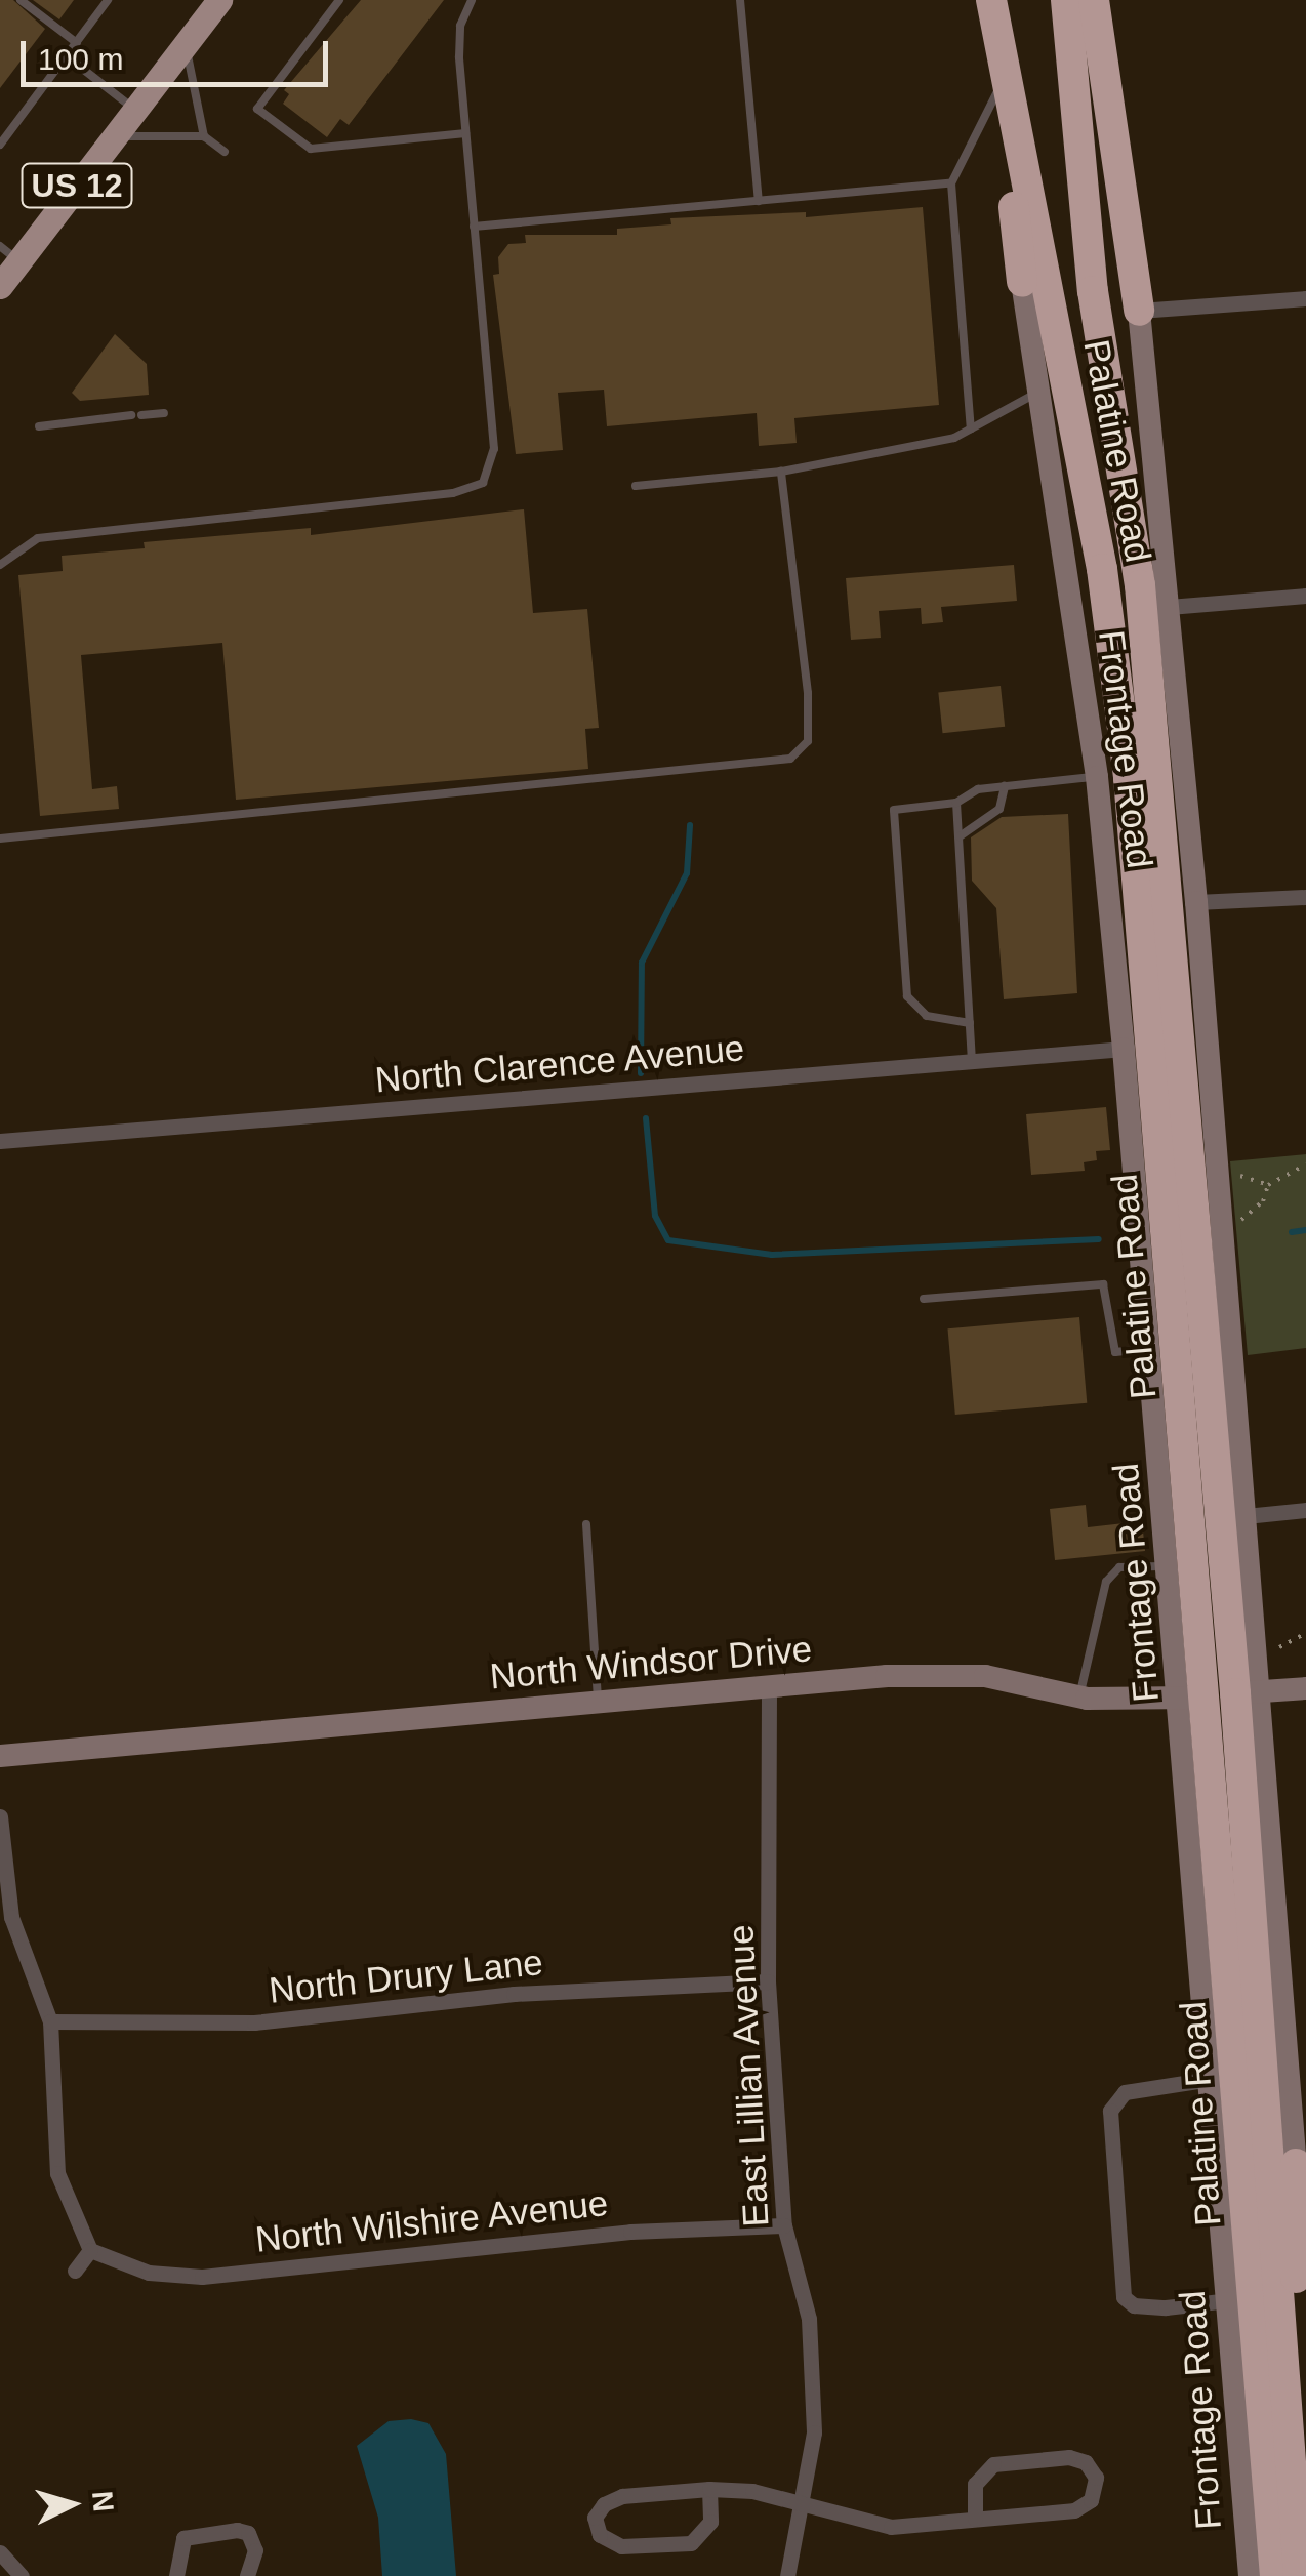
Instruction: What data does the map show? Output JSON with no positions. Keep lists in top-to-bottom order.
{
  "streets": {
    "highway": ["Palatine Road"],
    "main road": ["US 12"],
    "street": [
      "Frontage Road",
      "North Clarence Avenue",
      "North Windsor Drive",
      "North Drury Lane",
      "East Lillian Avenue",
      "North Wilshire Avenue"
    ]
  },
  "crossings": [
    ["Palatine Road", "Frontage Road"],
    ["Palatine Road", "North Windsor Drive"],
    ["Frontage Road", "North Clarence Avenue"],
    ["Frontage Road", "North Windsor Drive"],
    ["North Windsor Drive", "East Lillian Avenue"],
    ["North Drury Lane", "East Lillian Avenue"],
    ["East Lillian Avenue", "North Wilshire Avenue"]
  ],
  "scale_bar": "100 m",
  "north": "right"
}
